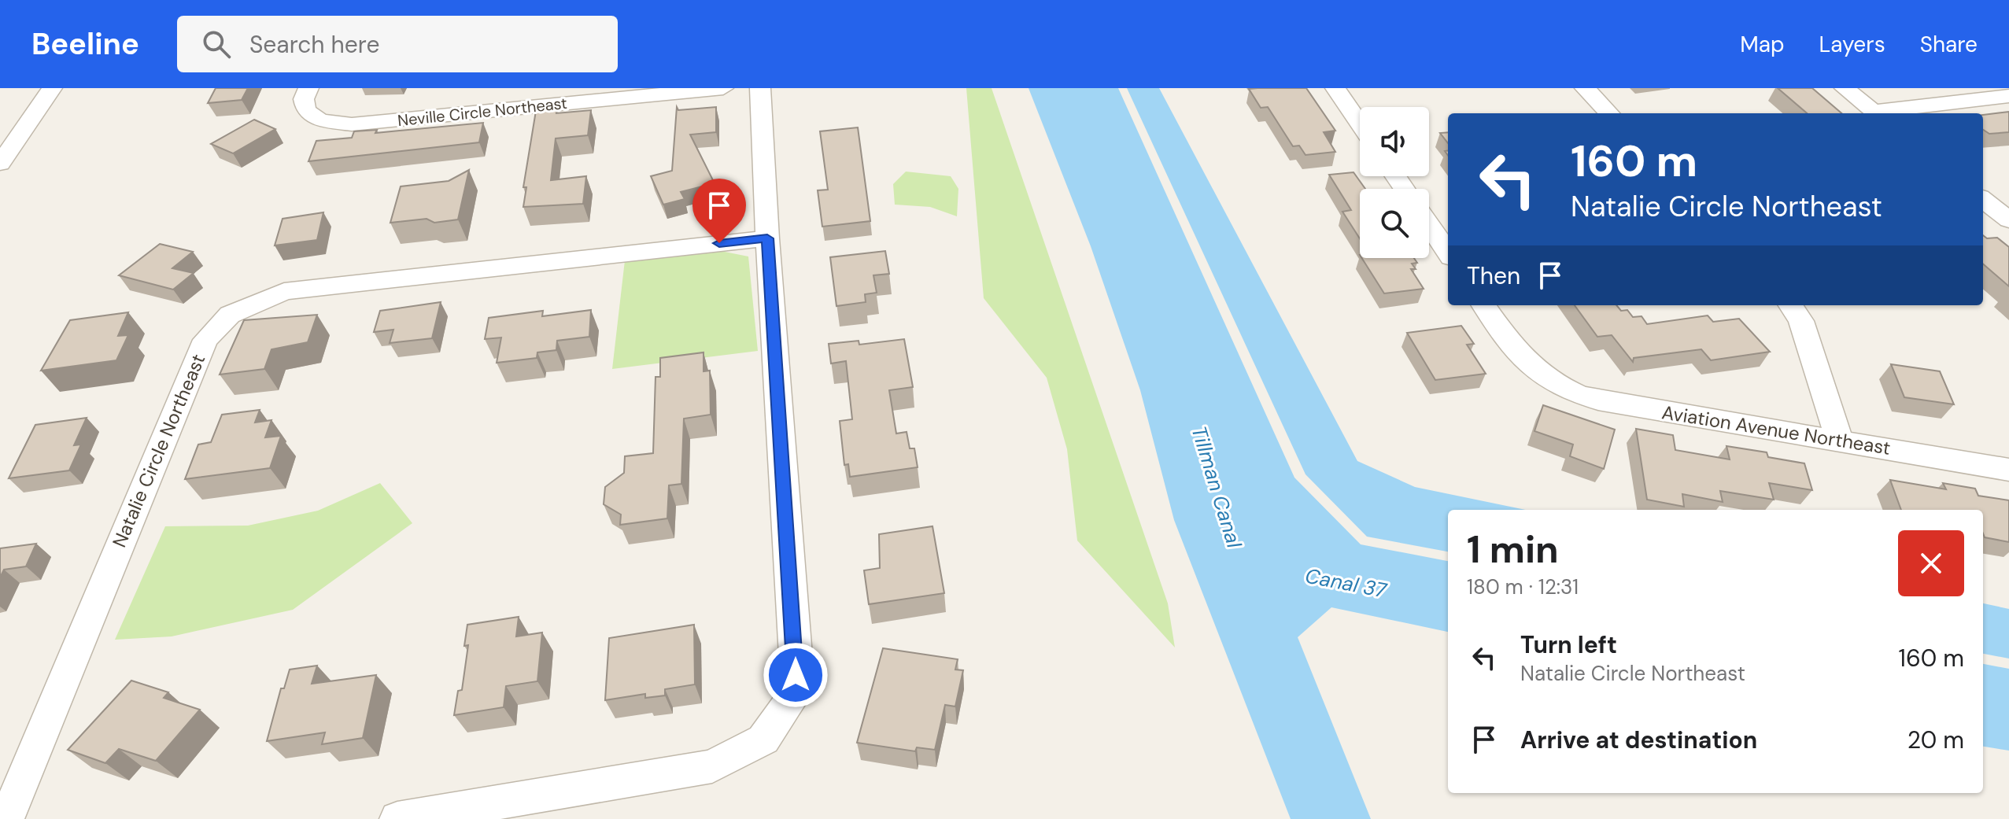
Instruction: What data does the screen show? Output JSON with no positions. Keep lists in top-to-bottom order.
{
  "streets": {
    "street": ["Neville Circle Northeast", "Aviation Avenue Northeast", "Natalie Circle Northeast"]
  },
  "water": ["Tillman Canal", "Canal 37"],
  "page": {
    "header": "Beeline",
    "search": "Search here",
    "nav": ["Map", "Layers", "Share"],
    "turn": ["160 m", "Natalie Circle Northeast"],
    "then": "Then",
    "heading": ["1 min", "180 m · 12:31"],
    "list": [
      {
        "name": "Turn left",
        "note": "Natalie Circle Northeast",
        "value": "160 m"
      },
      {
        "name": "Arrive at destination",
        "value": "20 m"
      }
    ]
  }
}
